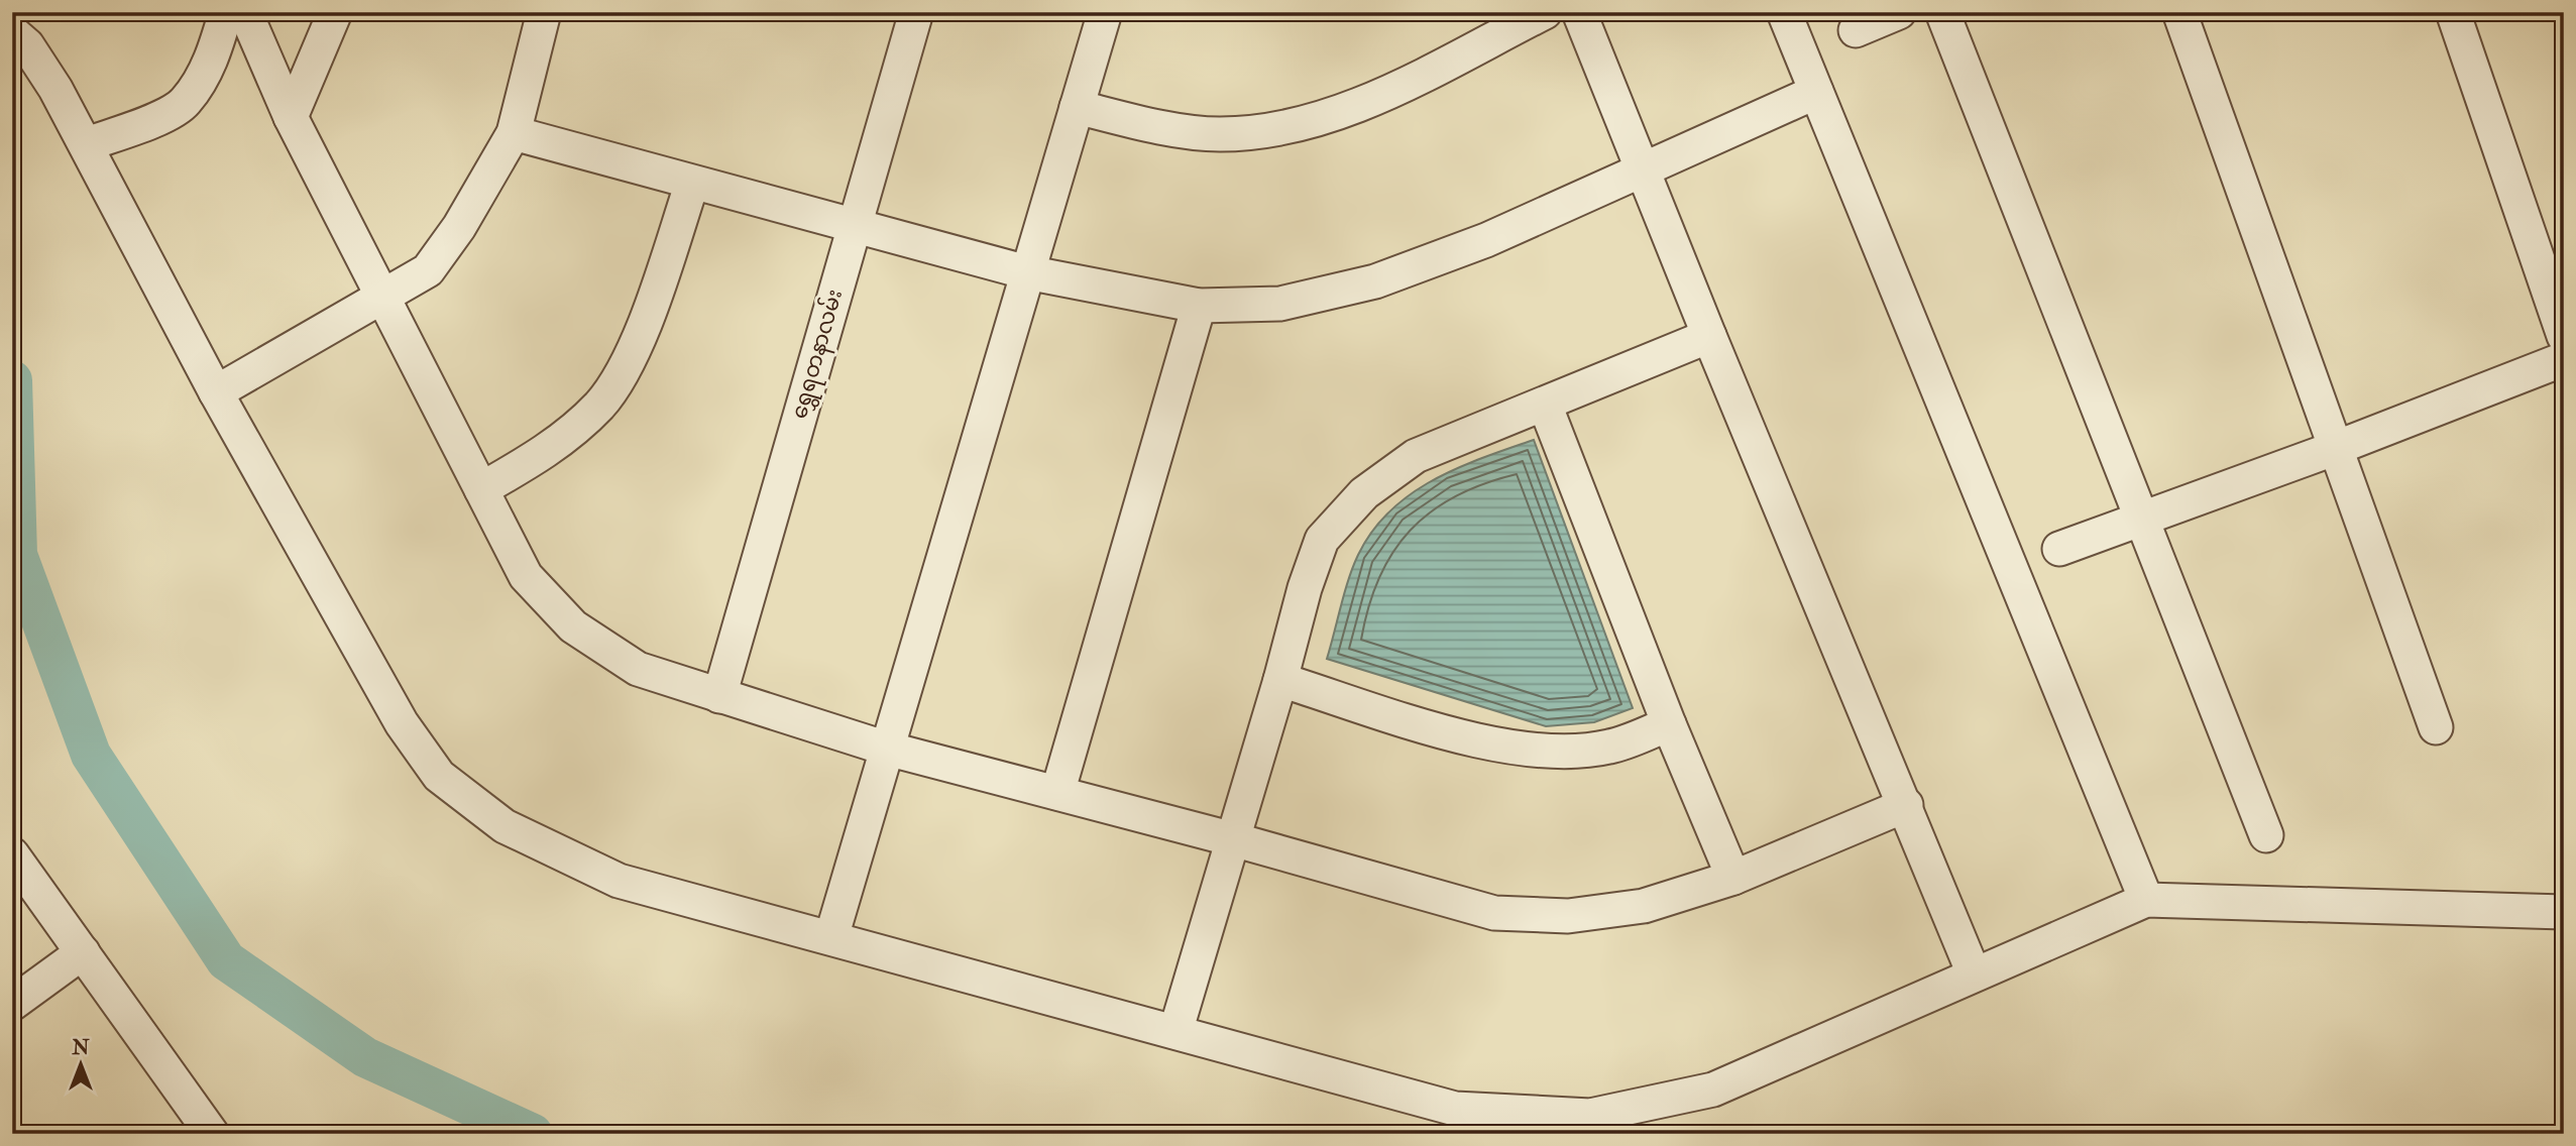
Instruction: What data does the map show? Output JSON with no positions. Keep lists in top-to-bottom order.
{
  "streets": {
    "street": ["ရွှေရတနာလမ်း"]
  },
  "north": "top"
}
